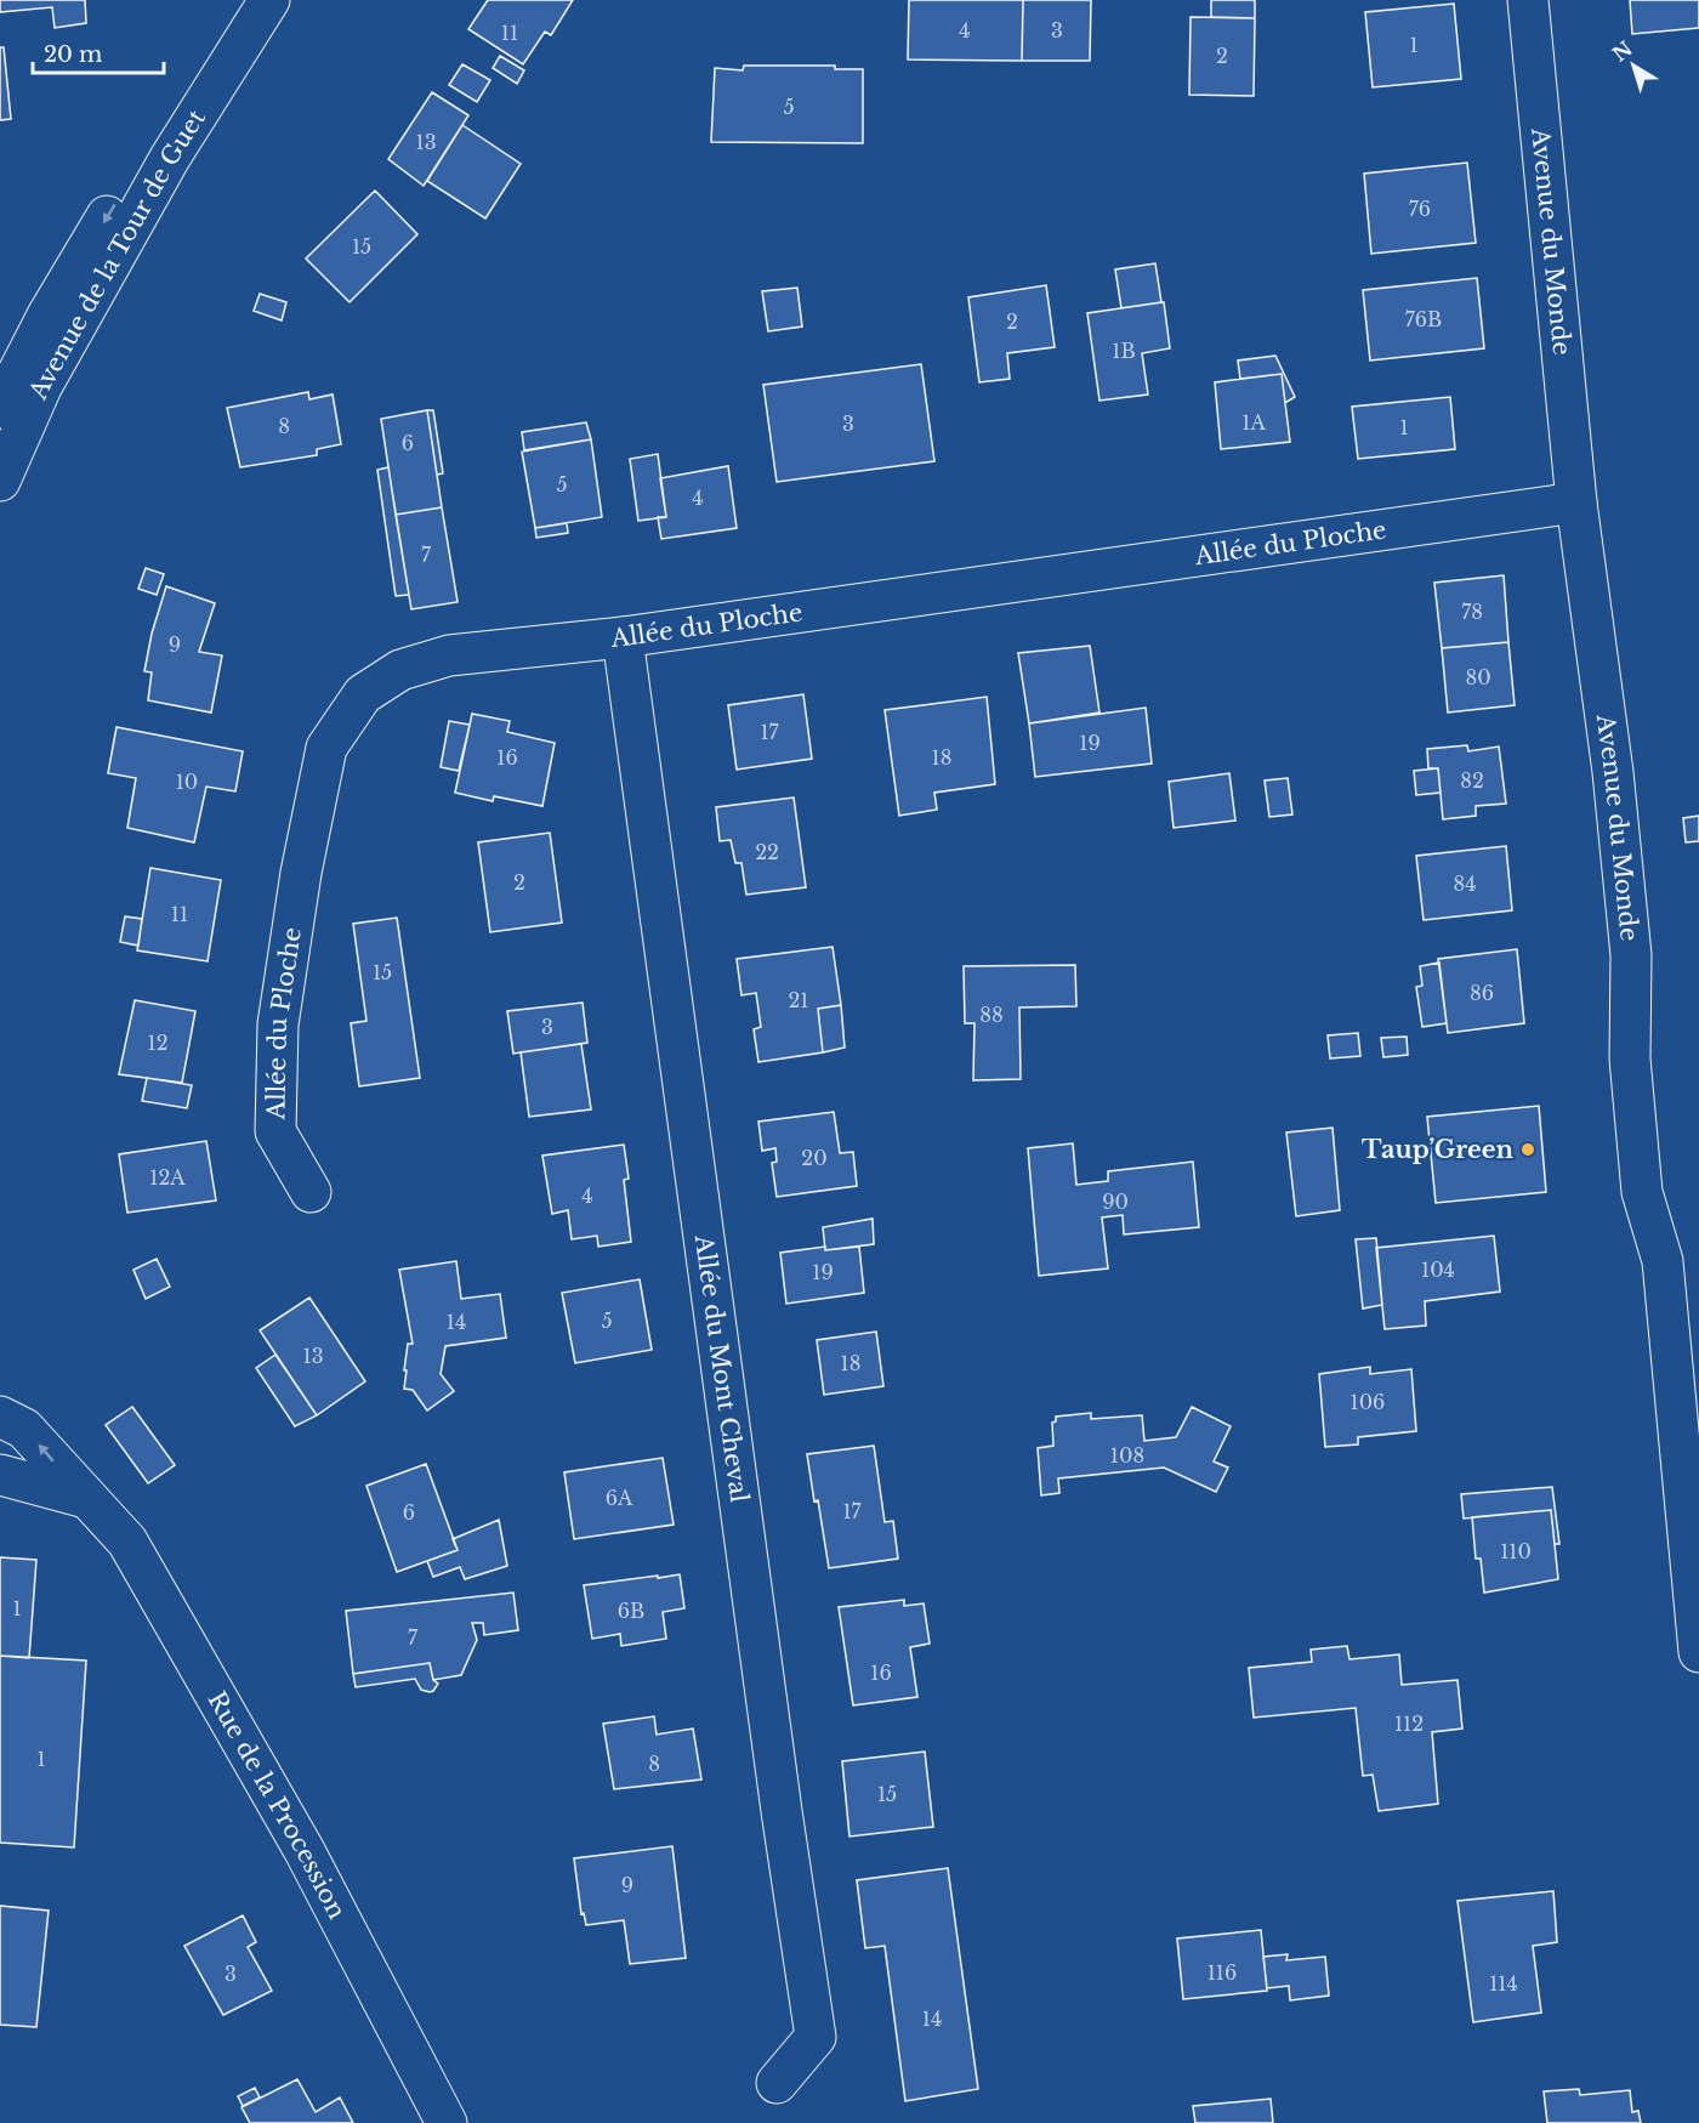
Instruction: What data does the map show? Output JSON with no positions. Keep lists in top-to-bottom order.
{
  "streets": {
    "street": [
      "Avenue du Monde",
      "Avenue de la Tour de Guet",
      "Allée du Ploche",
      "Allée du Mont Cheval",
      "Rue de la Procession"
    ]
  },
  "crossings": [
    ["Avenue du Monde", "Allée du Ploche"],
    ["Allée du Ploche", "Allée du Mont Cheval"]
  ],
  "places": ["Taup’Green"],
  "house_numbers": [
    "4",
    "3",
    "11",
    "1",
    "2",
    "5",
    "13",
    "76",
    "15",
    "76B",
    "2",
    "1B",
    "1A",
    "3",
    "8",
    "1",
    "6",
    "5",
    "4",
    "7",
    "78",
    "9",
    "80",
    "17",
    "19",
    "16",
    "18",
    "82",
    "10",
    "22",
    "2",
    "84",
    "11",
    "15",
    "86",
    "21",
    "88",
    "3",
    "12",
    "20",
    "12A",
    "4",
    "90",
    "104",
    "19",
    "5",
    "14",
    "13",
    "18",
    "106",
    "108",
    "6A",
    "17",
    "6",
    "110",
    "1",
    "6B",
    "7",
    "16",
    "112",
    "1",
    "8",
    "15",
    "9",
    "116",
    "3",
    "114",
    "14"
  ],
  "scale_bar": "20 m",
  "north": "top left"
}
